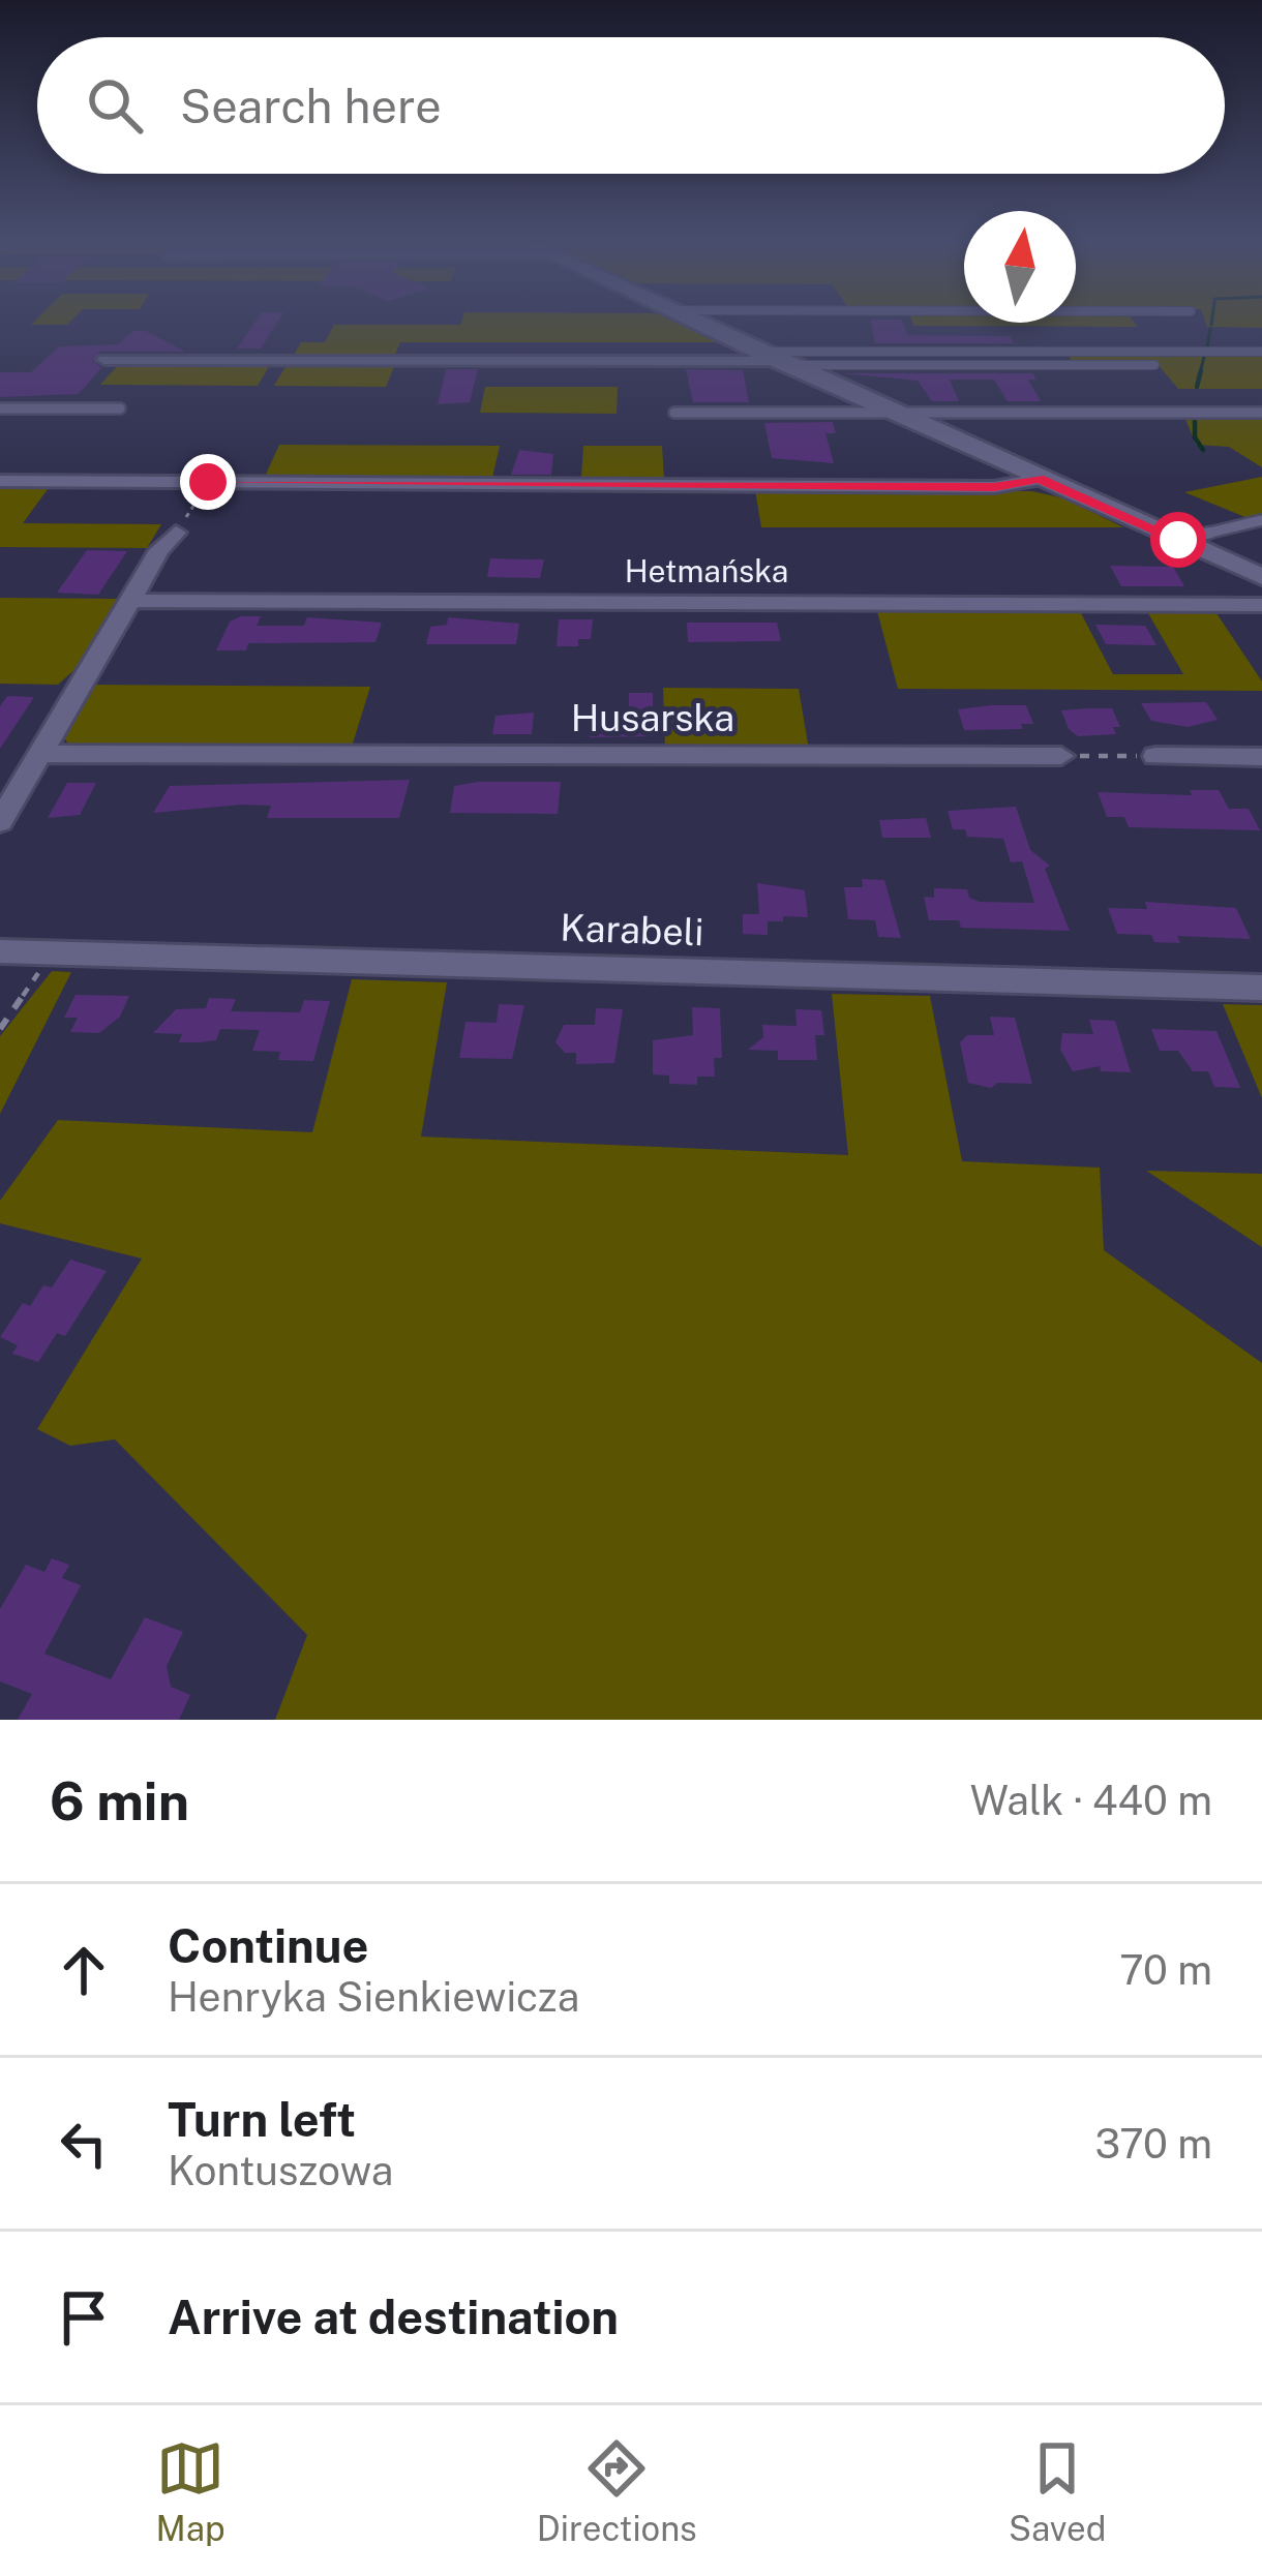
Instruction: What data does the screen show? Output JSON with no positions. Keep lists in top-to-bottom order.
{
  "streets": {
    "street": ["Hetmańska", "Husarska", "Karabeli"]
  },
  "north": "top",
  "page": {
    "search": "Search here",
    "heading": ["6 min", "Walk · 440 m"],
    "list": [
      ["Continue", "Henryka Sienkiewicza", "70 m"],
      ["Turn left", "Kontuszowa", "370 m"],
      "Arrive at destination"
    ],
    "nav": ["Map", "Directions", "Saved"]
  }
}
